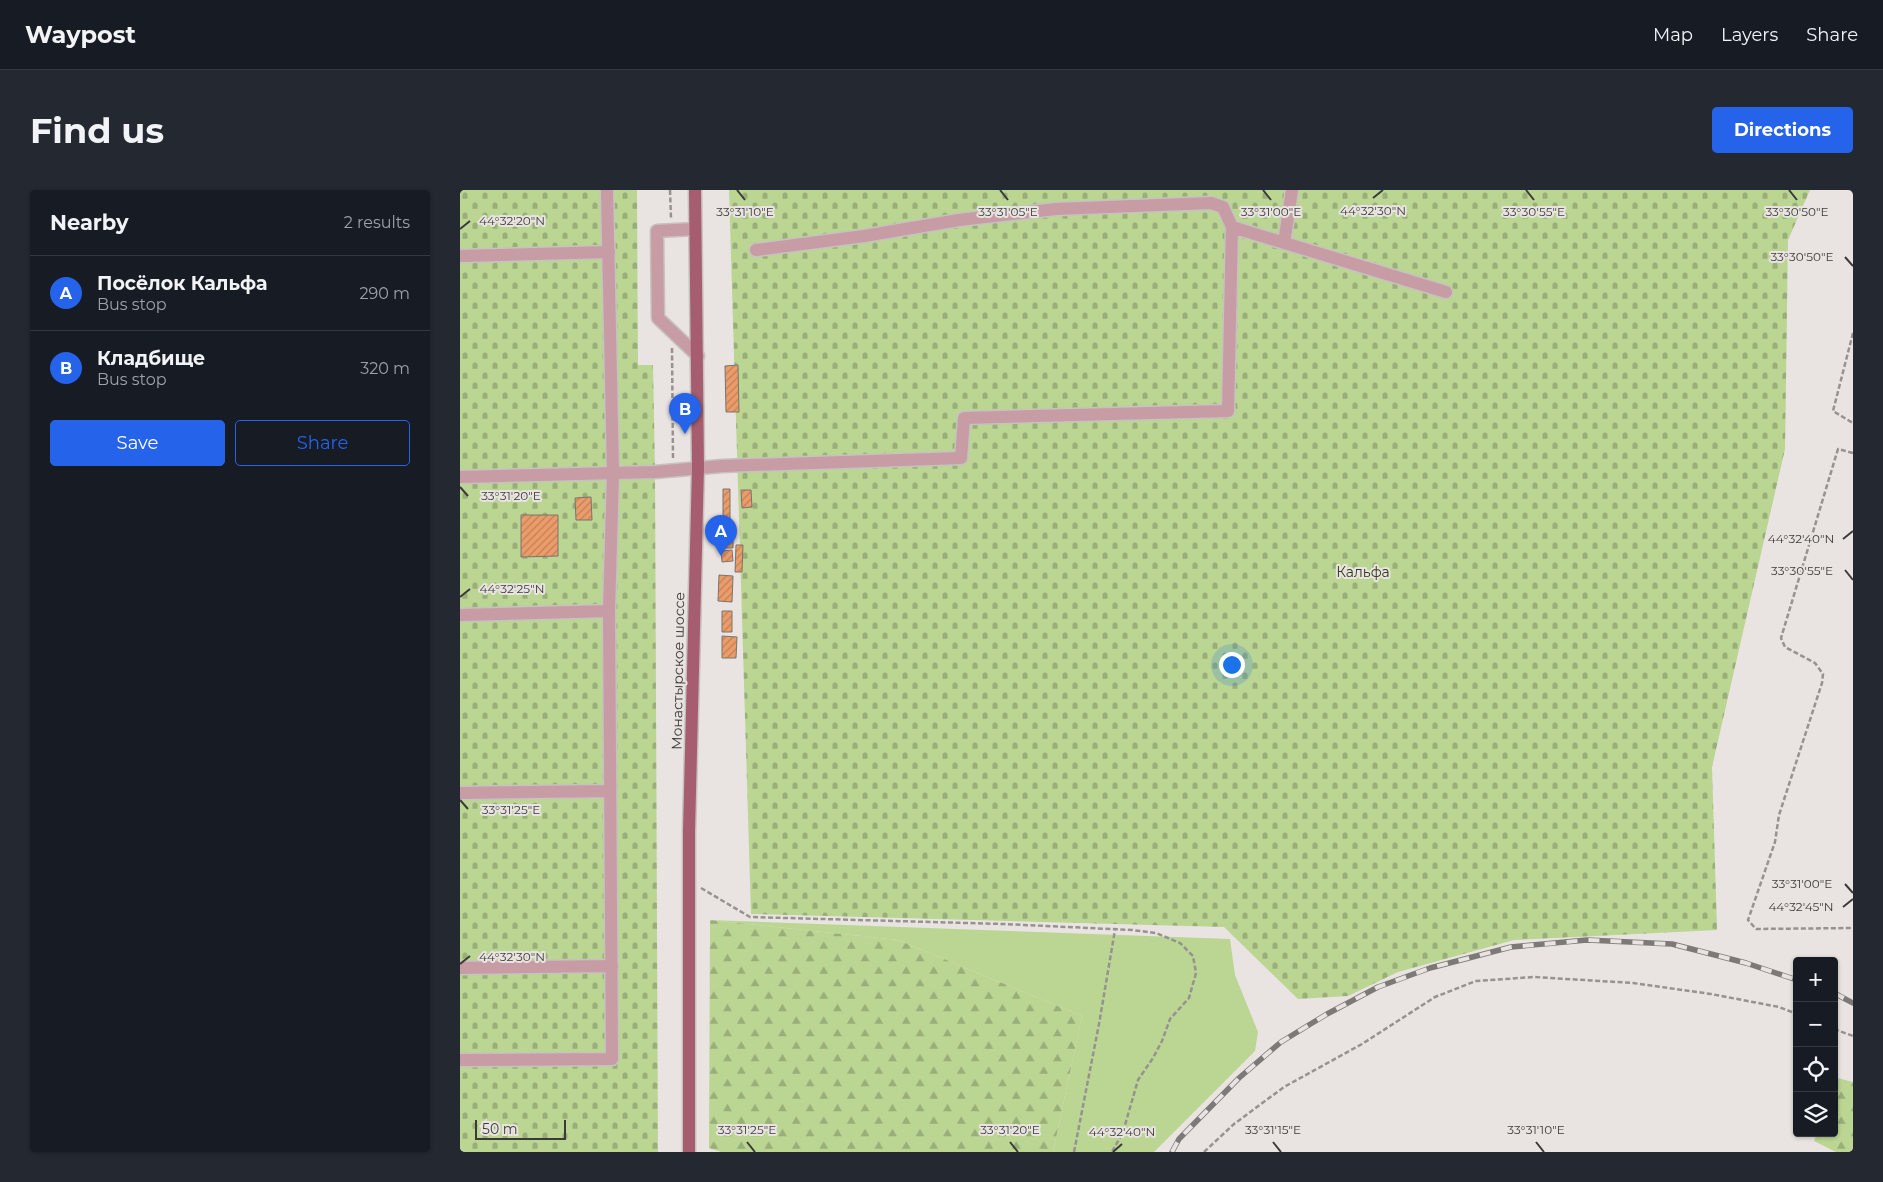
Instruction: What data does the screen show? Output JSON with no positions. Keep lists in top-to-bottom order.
{
  "streets": {
    "main road": ["Монастырское шоссе"]
  },
  "parks": ["Кальфа"],
  "scale_bar": "50 m",
  "page": {
    "header": "Waypost",
    "nav": ["Map", "Layers", "Share"],
    "buttons": [
      "Directions",
      ["Save", "Share"]
    ],
    "title": "Find us",
    "heading": ["Nearby", "2 results"],
    "list": [
      {
        "mark": "A",
        "name": "Посёлок Кальфа",
        "note": "Bus stop",
        "value": "290 m"
      },
      {
        "mark": "B",
        "name": "Кладбище",
        "note": "Bus stop",
        "value": "320 m"
      }
    ],
    "pins": ["B", "A"],
    "map_buttons": ["+", "−"],
    "scale": "50 m"
  },
  "coordinates": [
    "44°32'30\"N",
    "33°30'55\"E",
    "33°31'10\"E",
    "33°31'05\"E",
    "33°31'00\"E",
    "33°30'50\"E",
    "44°32'20\"N",
    "33°31'20\"E",
    "44°32'40\"N",
    "44°32'25\"N",
    "33°31'25\"E",
    "44°32'45\"N",
    "33°31'15\"E"
  ]
}
